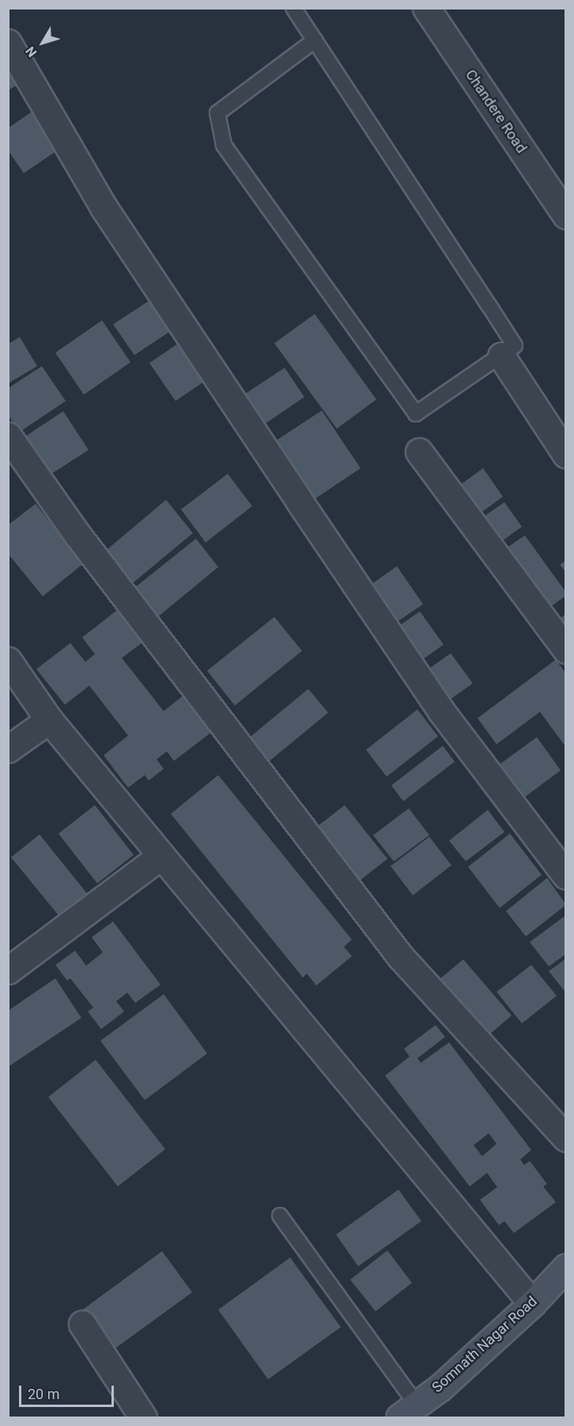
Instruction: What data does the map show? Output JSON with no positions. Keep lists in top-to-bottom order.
{
  "streets": {
    "street": ["Chandere Road", "Somnath Nagar Road"]
  },
  "scale_bar": "20 m",
  "north": "bottom left"
}
